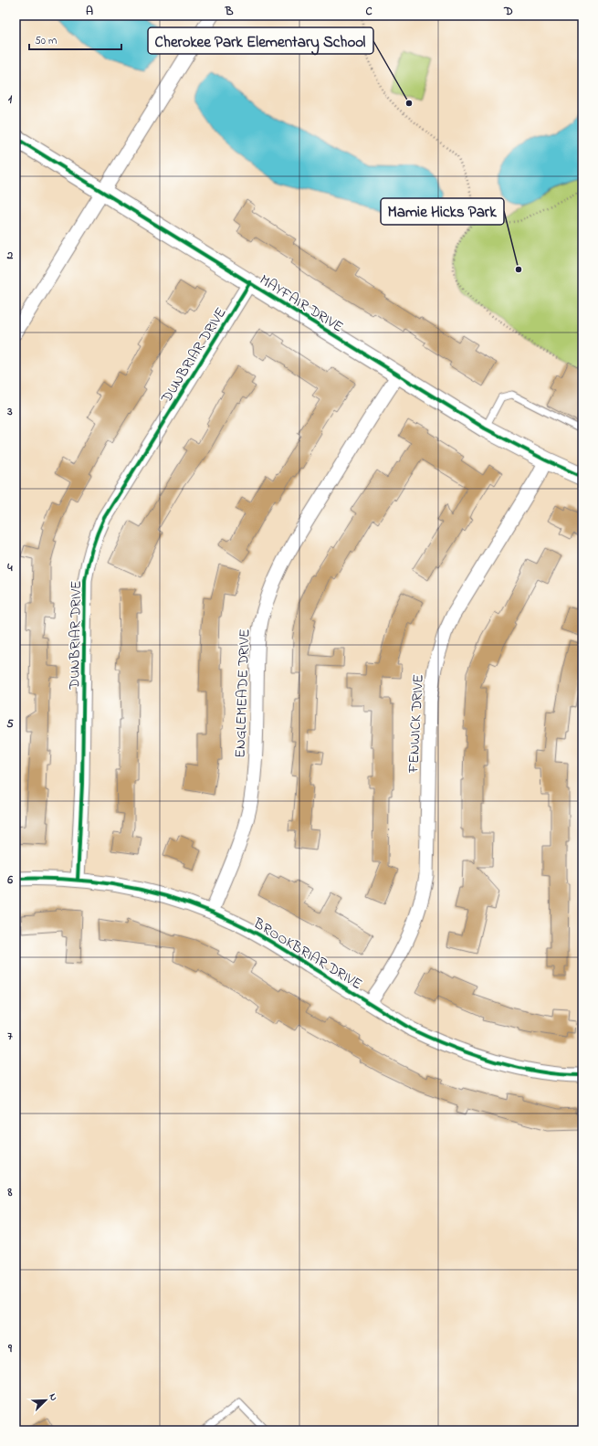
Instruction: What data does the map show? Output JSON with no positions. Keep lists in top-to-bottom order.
{
  "streets": {
    "street": [
      "MAYFAIR DRIVE",
      "DUNBRIAR DRIVE",
      "ENGLEMEADE DRIVE",
      "FENWICK DRIVE",
      "BROOKBRIAR DRIVE"
    ]
  },
  "crossings": [
    ["MAYFAIR DRIVE", "DUNBRIAR DRIVE"],
    ["MAYFAIR DRIVE", "ENGLEMEADE DRIVE"],
    ["MAYFAIR DRIVE", "FENWICK DRIVE"],
    ["DUNBRIAR DRIVE", "BROOKBRIAR DRIVE"],
    ["ENGLEMEADE DRIVE", "BROOKBRIAR DRIVE"],
    ["FENWICK DRIVE", "BROOKBRIAR DRIVE"]
  ],
  "places": ["Cherokee Park Elementary School", "Mamie Hicks Park"],
  "scale_bar": "50 m",
  "north": "top right",
  "grid": {
    "columns": [
      "A",
      "B",
      "C",
      "D"
    ],
    "rows": [
      "1",
      "2",
      "3",
      "4",
      "5",
      "6",
      "7",
      "8",
      "9"
    ]
  }
}
